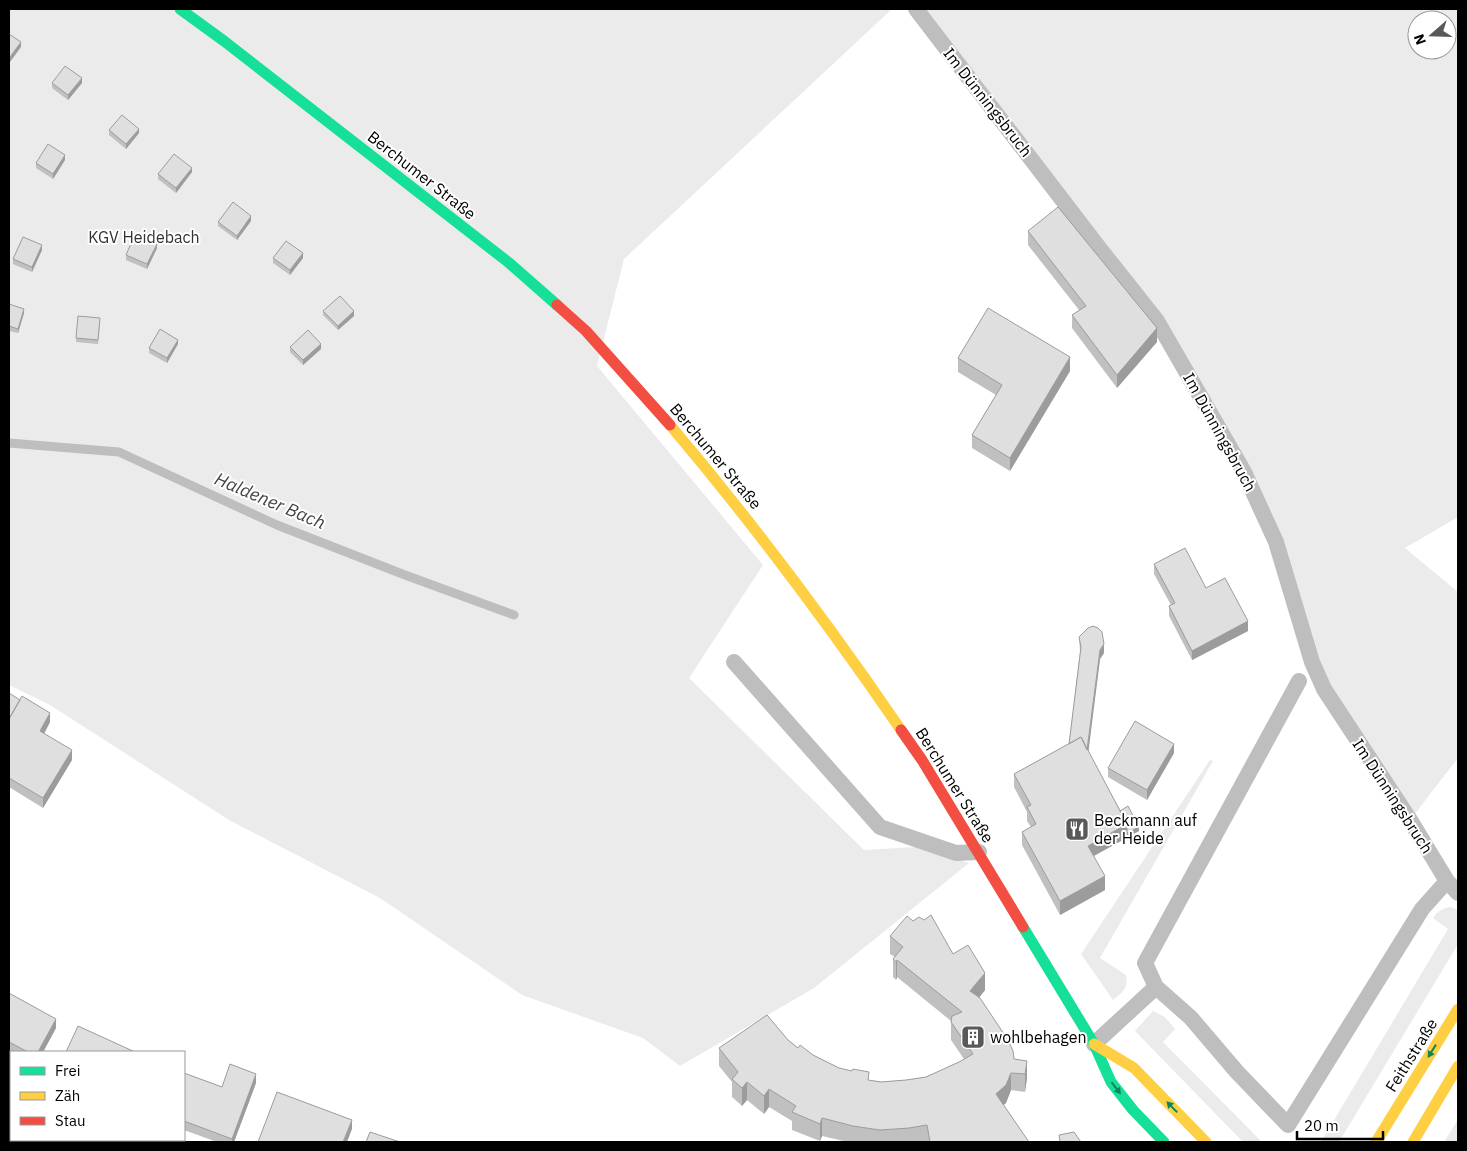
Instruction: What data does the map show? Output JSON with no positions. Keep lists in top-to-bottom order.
{
  "streets": {
    "main road": ["Berchumer Straße", "Feithstraße"],
    "lane": ["Im Dünningsbruch"]
  },
  "water": ["Haldener Bach"],
  "parks": ["KGV Heidebach"],
  "places": {
    "restaurant": ["Beckmann auf der Heide"],
    "building": ["wohlbehagen"]
  },
  "legend": ["Frei", "Zäh", "Stau"],
  "scale_bar": "20 m",
  "north": "left"
}
